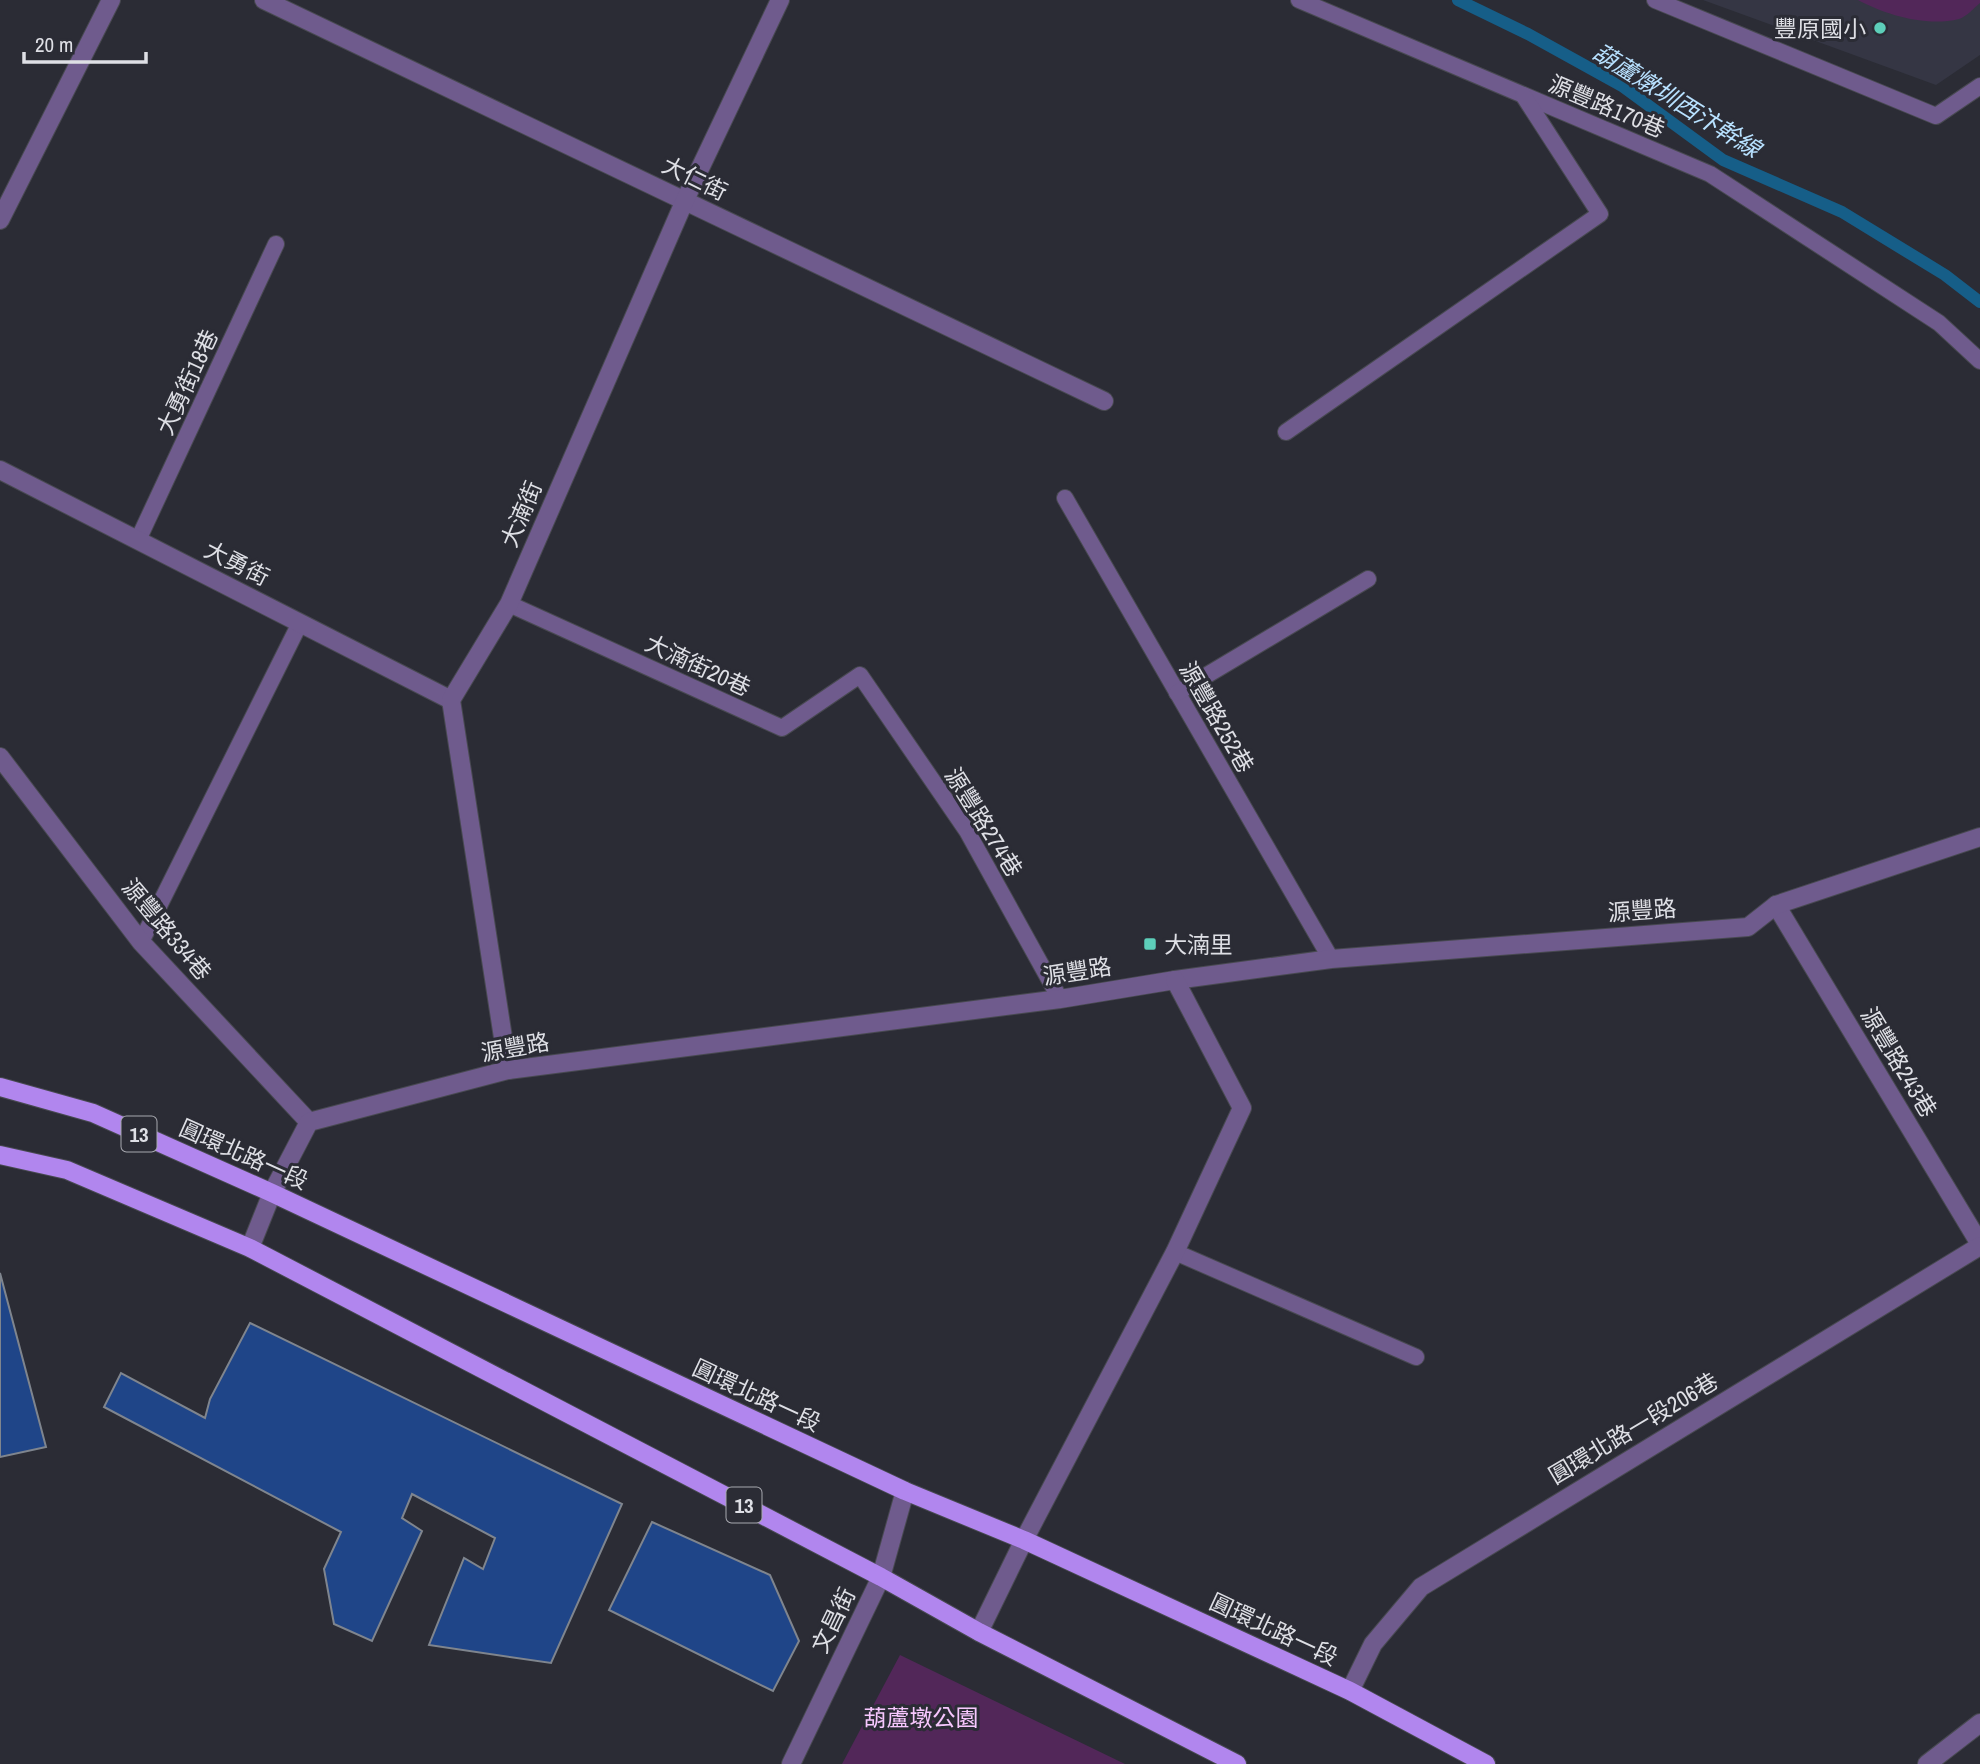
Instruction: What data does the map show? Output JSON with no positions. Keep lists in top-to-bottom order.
{
  "streets": {
    "main road": ["13", "圓環北路一段"],
    "street": [
      "大仁街",
      "大湳街",
      "大勇街",
      "源豐路",
      "源豐路334巷",
      "源豐路243巷",
      "圓環北路一段206巷",
      "文昌街"
    ],
    "lane": [
      "源豐路170巷",
      "大勇街18巷",
      "大湳街20巷",
      "源豐路252巷",
      "源豐路274巷"
    ]
  },
  "crossings": [
    ["大仁街", "大湳街"],
    ["大勇街18巷", "大勇街"],
    ["大湳街", "大勇街"],
    ["大湳街", "大湳街20巷"],
    ["大湳街20巷", "源豐路274巷"],
    ["源豐路252巷", "源豐路"],
    ["源豐路274巷", "源豐路"],
    ["源豐路", "源豐路334巷"],
    ["源豐路", "源豐路243巷"],
    ["源豐路243巷", "圓環北路一段206巷"],
    ["13", "文昌街"],
    ["圓環北路一段", "圓環北路一段206巷"],
    ["圓環北路一段", "文昌街"]
  ],
  "water": ["葫蘆燉圳西汴幹線"],
  "parks": ["葫蘆墩公園"],
  "places": {
    "other": ["豐原國小"],
    "transit": ["大湳里"]
  },
  "scale_bar": "20 m"
}
